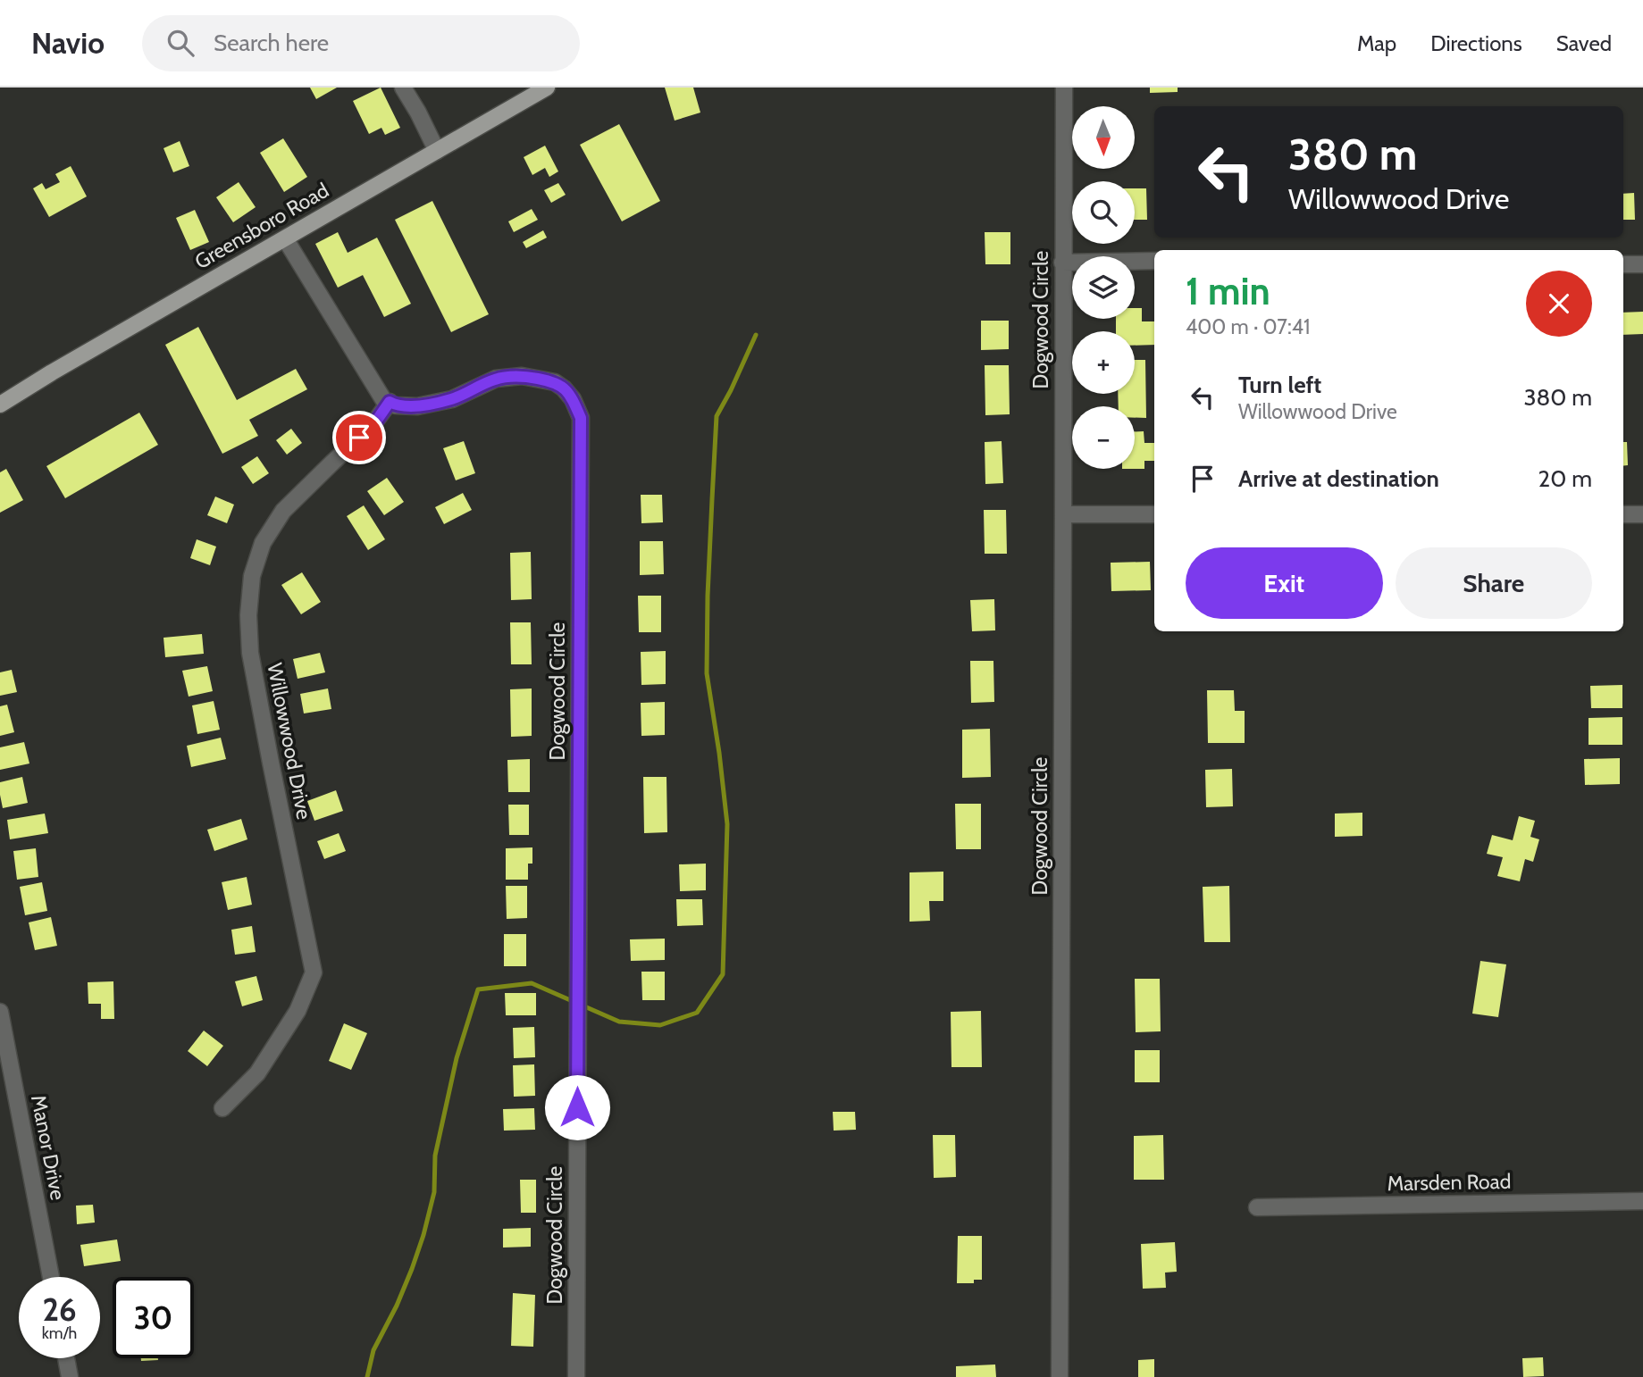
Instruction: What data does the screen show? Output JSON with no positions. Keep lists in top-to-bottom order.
{
  "streets": {
    "main road": ["Greensboro Road"],
    "street": [
      "Dogwood Circle",
      "Willowwood Drive",
      "Manor Drive",
      "Marsden Road"
    ]
  },
  "crossings": [
    ["Dogwood Circle", "Willowwood Drive"]
  ],
  "north": "bottom",
  "page": {
    "header": "Navio",
    "search": "Search here",
    "nav": ["Map", "Directions", "Saved"],
    "map_buttons": ["+", "−"],
    "turn": ["380 m", "Willowwood Drive"],
    "heading": ["1 min", "400 m · 07:41"],
    "list": [
      {
        "name": "Turn left",
        "note": "Willowwood Drive",
        "value": "380 m"
      },
      {
        "name": "Arrive at destination",
        "value": "20 m"
      }
    ],
    "buttons": ["Exit", "Share"],
    "speed": "26 km/h",
    "limit": "30"
  }
}
